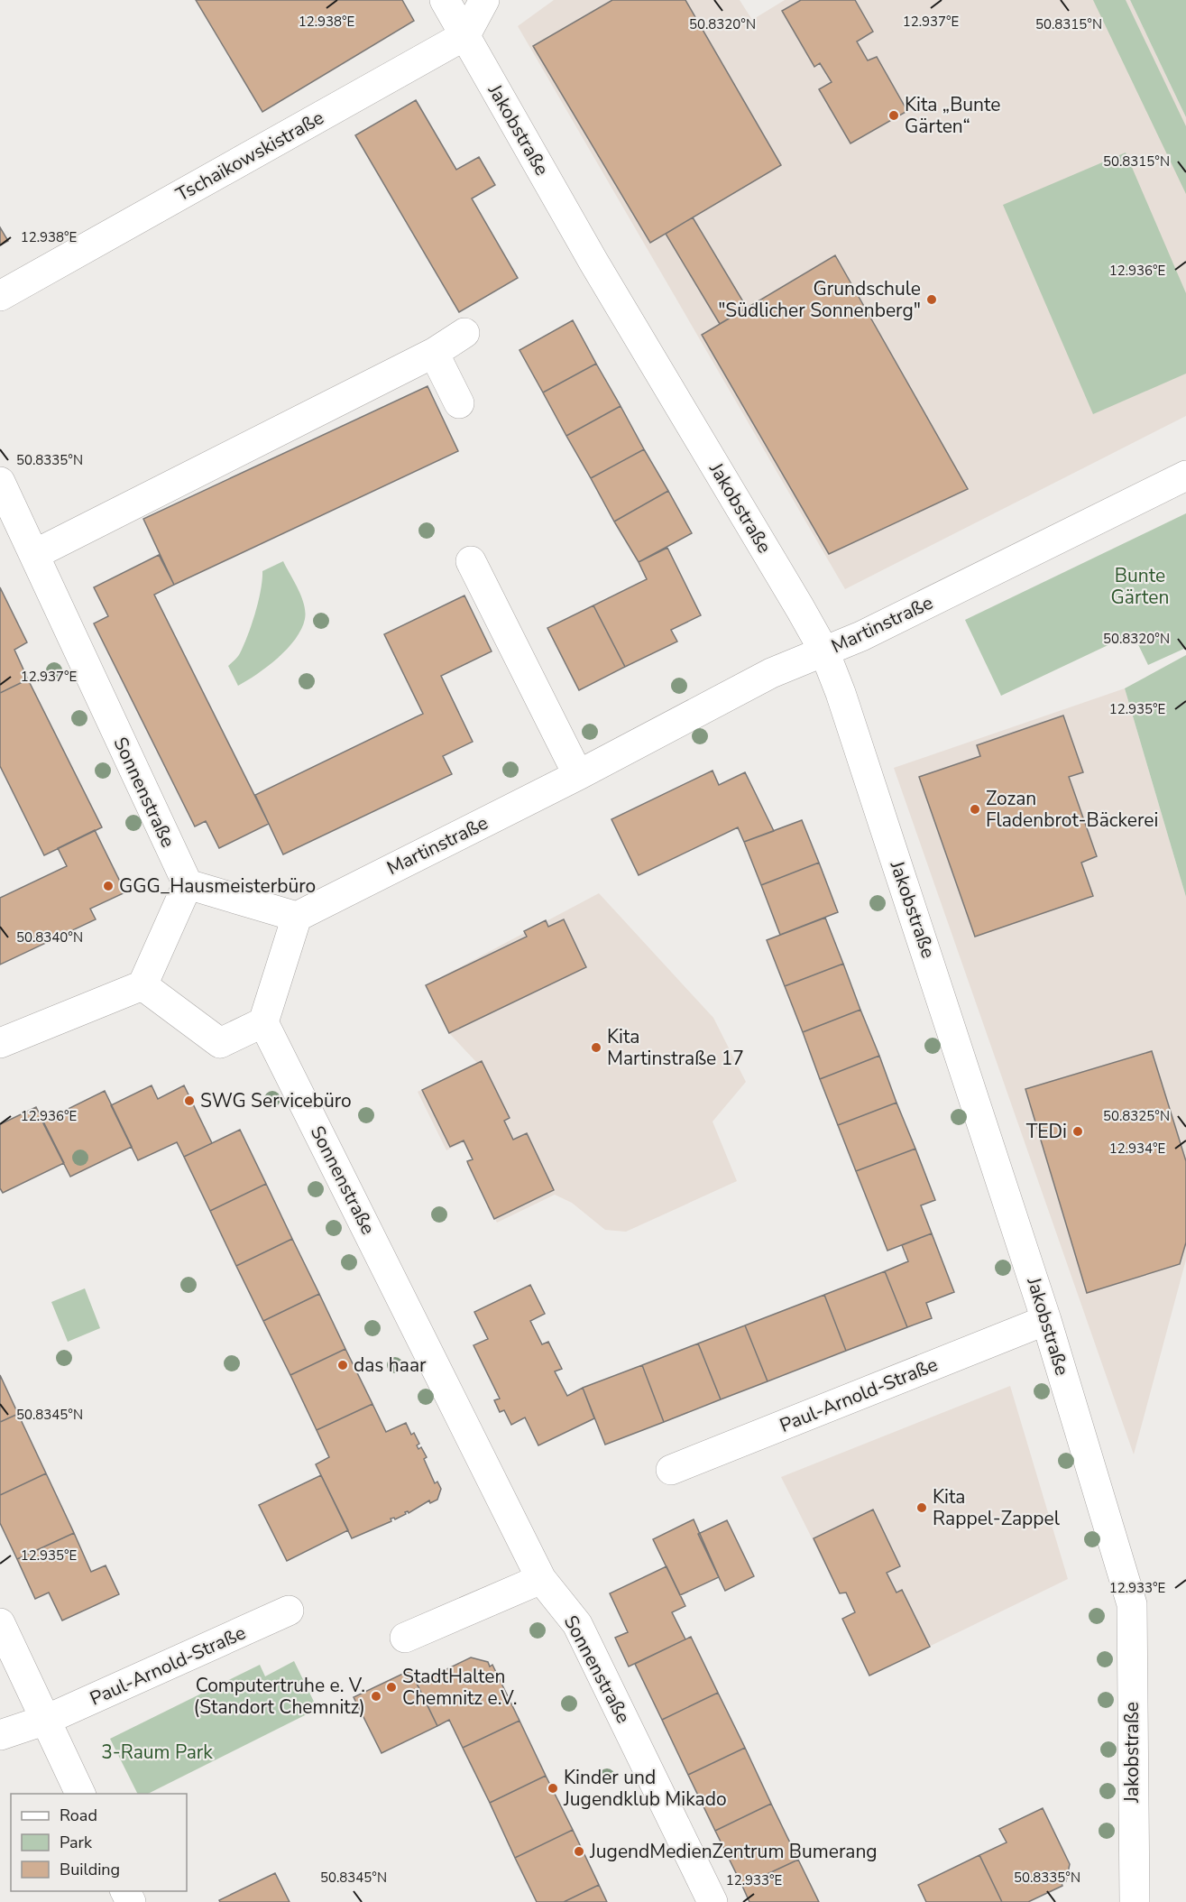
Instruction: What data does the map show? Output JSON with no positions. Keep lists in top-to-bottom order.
{
  "streets": {
    "street": [
      "Jakobstraße",
      "Tschaikowskistraße",
      "Martinstraße",
      "Sonnenstraße",
      "Paul-Arnold-Straße"
    ]
  },
  "crossings": [
    ["Jakobstraße", "Tschaikowskistraße"],
    ["Jakobstraße", "Martinstraße"],
    ["Jakobstraße", "Paul-Arnold-Straße"]
  ],
  "parks": ["Bunte Gärten", "3-Raum Park"],
  "places": [
    "Kita „Bunte Gärten“",
    "Grundschule \"Südlicher Sonnenberg\"",
    "Zozan Fladenbrot-Bäckerei",
    "GGG_Hausmeisterbüro",
    "Kita Martinstraße 17",
    "SWG Servicebüro",
    "TEDi",
    "das haar",
    "Kita Rappel-Zappel",
    "StadtHalten Chemnitz e.V.",
    "Computertruhe e. V. (Standort Chemnitz)",
    "Kinder und Jugendklub Mikado",
    "JugendMedienZentrum Bumerang"
  ],
  "legend": ["Road", "Park", "Building"],
  "coordinates": [
    "12.938°E",
    "12.937°E",
    "50.8320°N",
    "50.8315°N",
    "12.936°E",
    "50.8335°N",
    "12.935°E",
    "50.8340°N",
    "50.8325°N",
    "12.934°E",
    "50.8345°N",
    "12.933°E"
  ]
}
